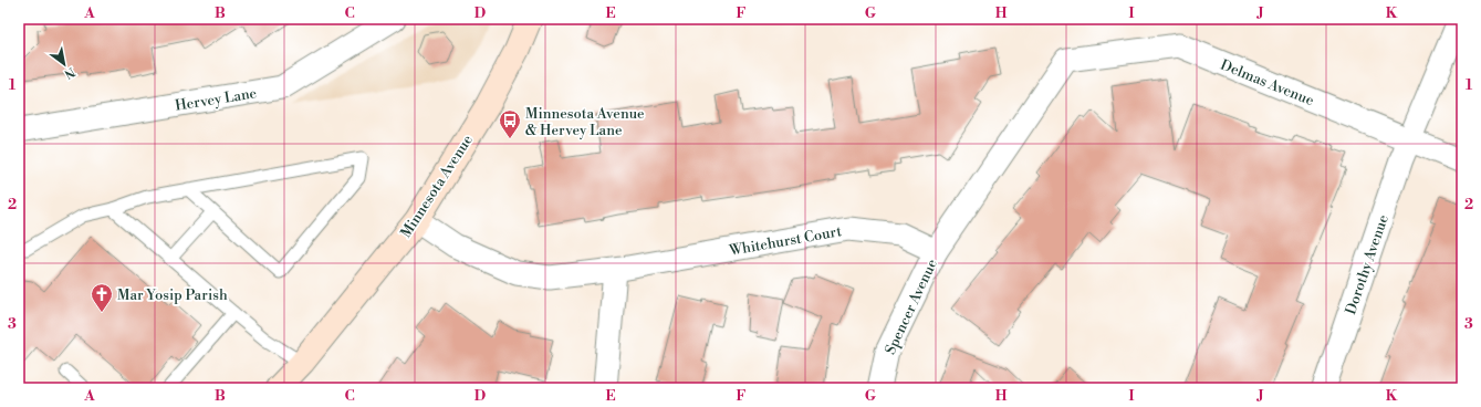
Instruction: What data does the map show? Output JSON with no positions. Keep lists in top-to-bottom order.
{
  "streets": {
    "main road": ["Minnesota Avenue"],
    "street": [
      "Delmas Avenue",
      "Hervey Lane",
      "Whitehurst Court",
      "Dorothy Avenue",
      "Spencer Avenue"
    ]
  },
  "crossings": [
    ["Delmas Avenue", "Whitehurst Court"],
    ["Delmas Avenue", "Dorothy Avenue"],
    ["Delmas Avenue", "Spencer Avenue"],
    ["Minnesota Avenue", "Whitehurst Court"],
    ["Whitehurst Court", "Spencer Avenue"]
  ],
  "places": {
    "bus stop": ["Minnesota Avenue & Hervey Lane"],
    "church": ["Mar Yosip Parish"]
  },
  "north": "bottom right",
  "grid": {
    "columns": [
      "A",
      "B",
      "C",
      "D",
      "E",
      "F",
      "G",
      "H",
      "I",
      "J",
      "K"
    ],
    "rows": ["1", "2", "3"]
  }
}
